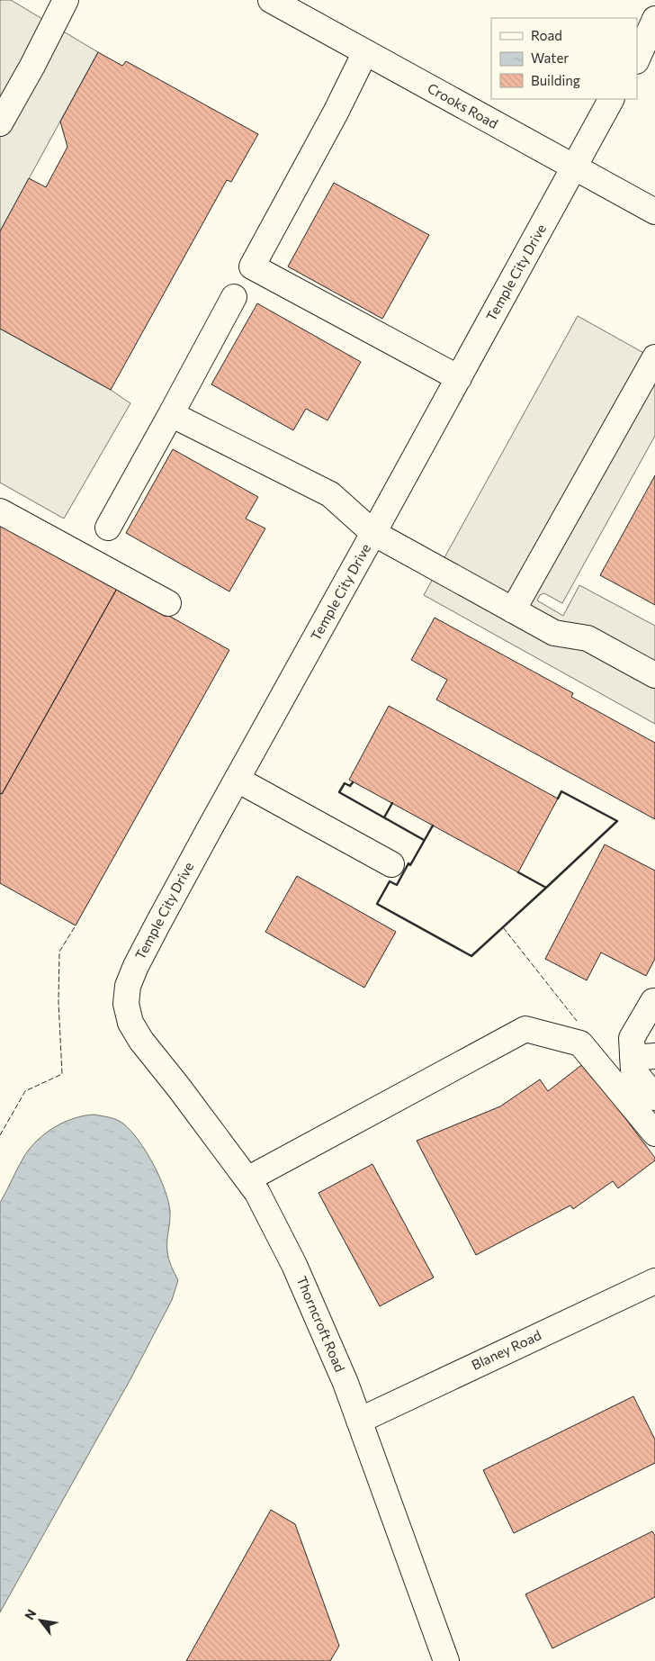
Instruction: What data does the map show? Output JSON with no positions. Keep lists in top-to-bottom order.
{
  "streets": {
    "street": [
      "Crooks Road",
      "Temple City Drive",
      "Thorncroft Road",
      "Blaney Road"
    ]
  },
  "crossings": [
    ["Crooks Road", "Temple City Drive"],
    ["Temple City Drive", "Thorncroft Road"],
    ["Thorncroft Road", "Blaney Road"]
  ],
  "legend": ["Road", "Water", "Building"],
  "north": "top left"
}
